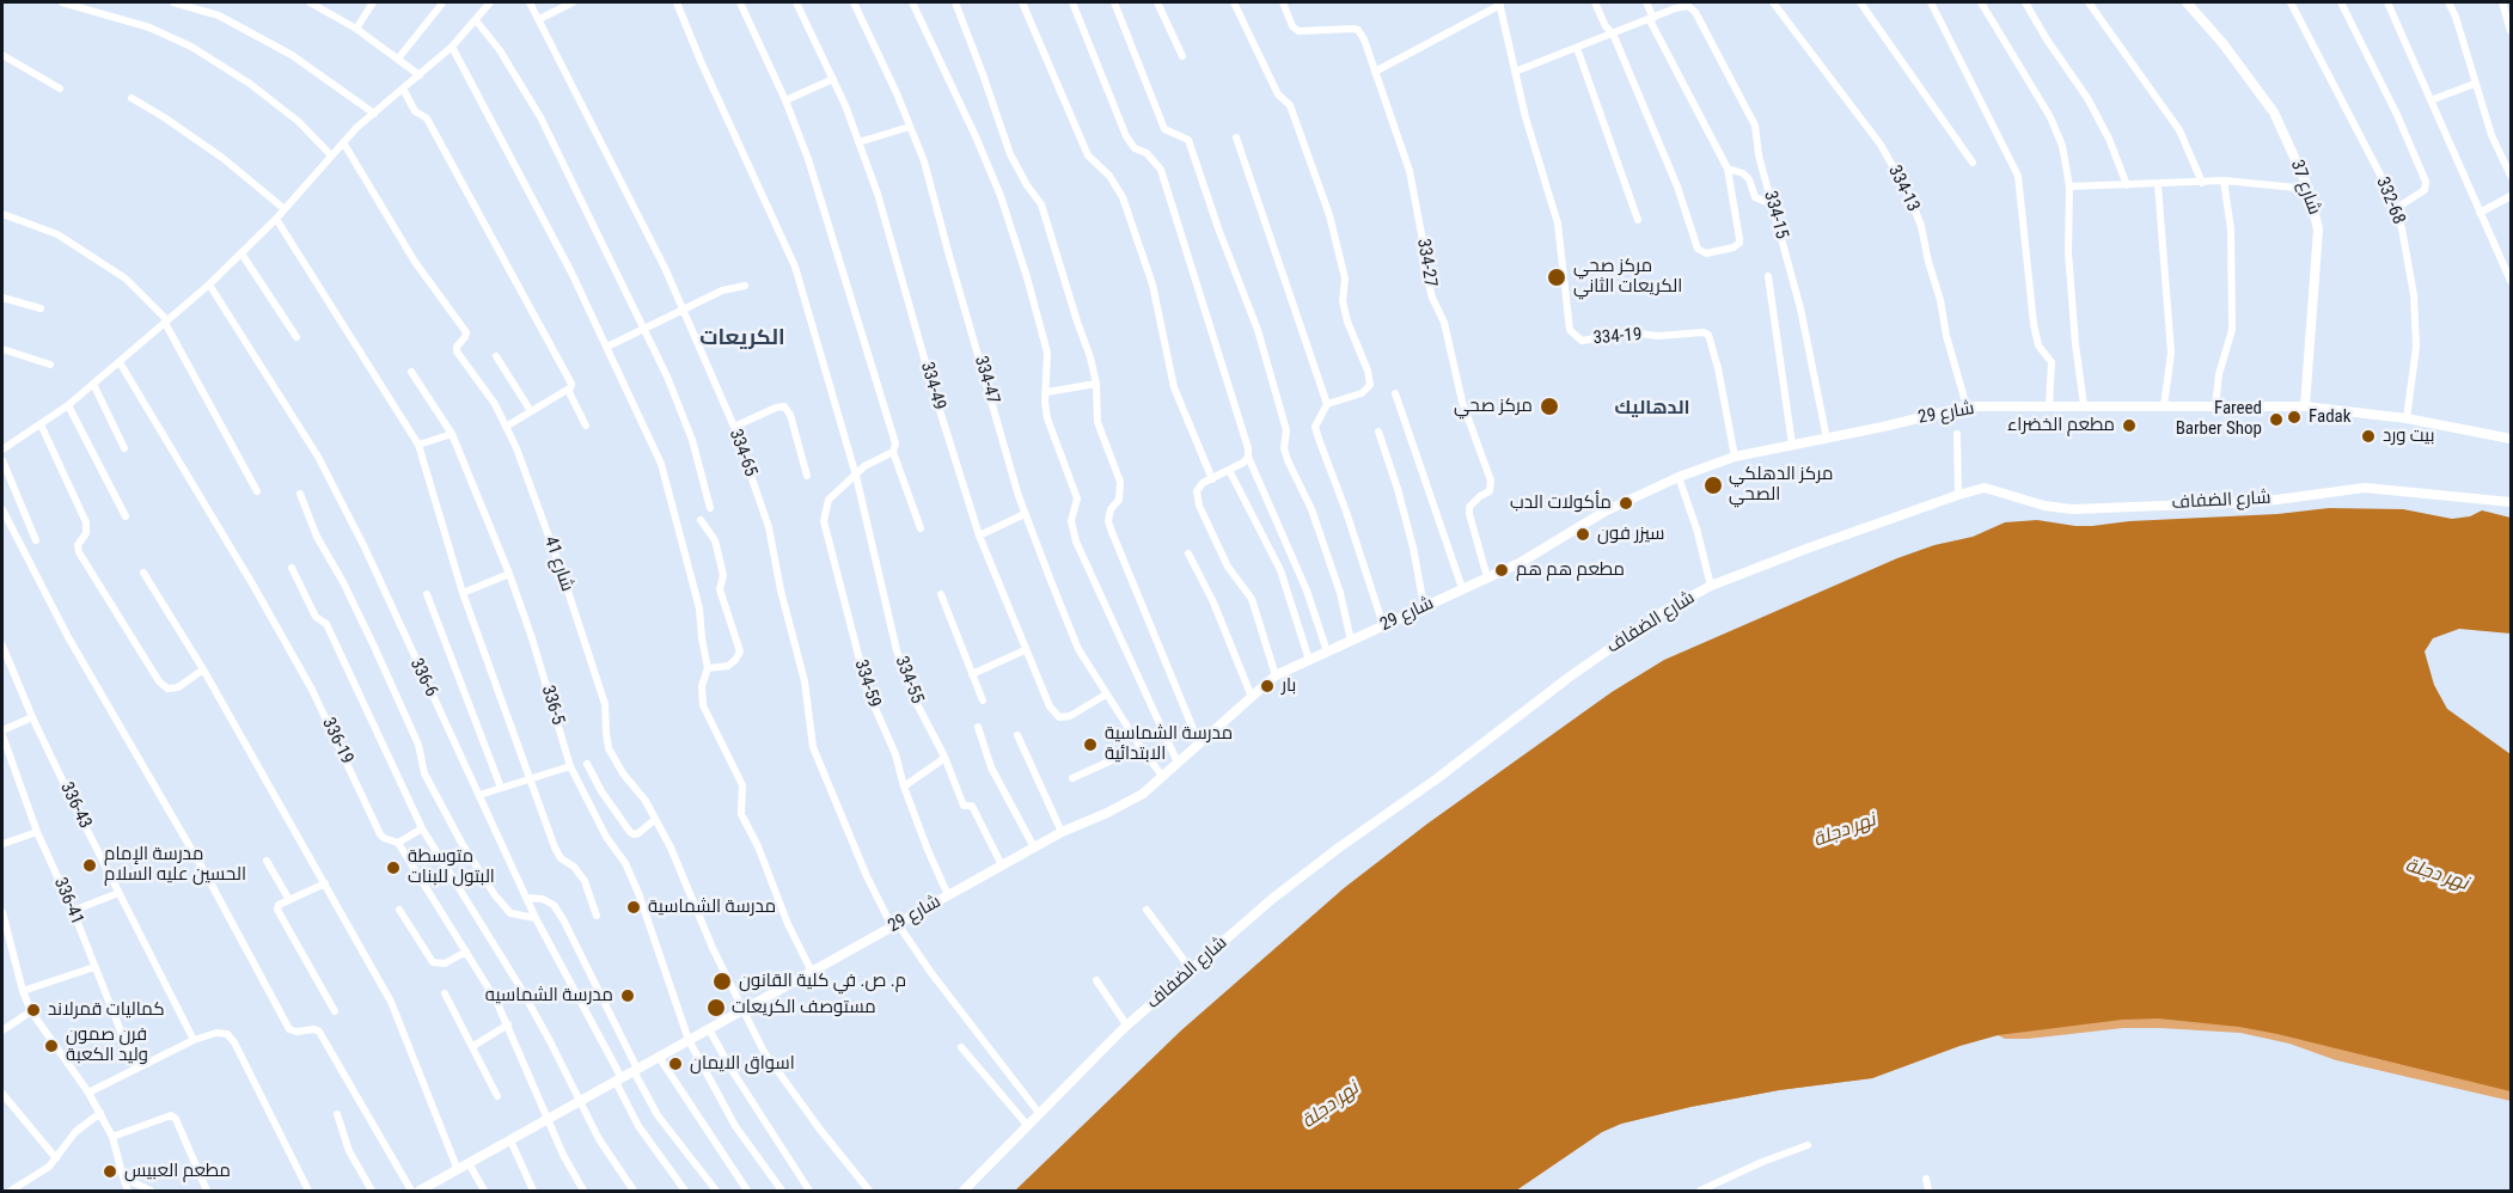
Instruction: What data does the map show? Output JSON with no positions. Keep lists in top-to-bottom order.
{
  "streets": {
    "street": [
      "شارع 37",
      "334-13",
      "332-68",
      "334-15",
      "334-27",
      "334-19",
      "334-47",
      "334-49",
      "شارع 29",
      "334-65",
      "شارع الضفاف",
      "شارع 41",
      "336-6",
      "334-55",
      "334-59",
      "336-5",
      "336-19",
      "336-43",
      "336-41"
    ]
  },
  "crossings": [
    ["شارع 37", "شارع 29"],
    ["334-13", "شارع 29"],
    ["332-68", "شارع 29"],
    ["334-15", "شارع 29"],
    ["334-27", "شارع 29"],
    ["334-19", "شارع 29"],
    ["334-47", "334-49"],
    ["334-47", "شارع 29"],
    ["شارع 29", "334-65"],
    ["شارع 29", "شارع 41"],
    ["شارع 29", "336-6"],
    ["شارع 29", "334-55"],
    ["شارع 29", "334-59"],
    ["شارع 29", "336-5"],
    ["شارع 29", "336-19"],
    ["334-65", "شارع الضفاف"],
    ["334-55", "334-59"]
  ],
  "districts": ["الكريعات", "الدهاليك"],
  "water": ["نهر دجلة"],
  "places": [
    "مركز صحي الكريعات الثاني",
    "مركز صحي",
    "Fadak",
    "Fareed Barber Shop",
    "مطعم الخضراء",
    "بيت ورد",
    "مركز الدهلكي الصحي",
    "مأكولات الدب",
    "سيزر فون",
    "مطعم هم هم",
    "بار",
    "مدرسة الشماسية الابتدائية",
    "مدرسة الإمام الحسين عليه السلام",
    "متوسطة البتول للبنات",
    "مدرسة الشماسية",
    "م. ص. في كلية القانون",
    "مدرسة الشماسيه",
    "مستوصف الكريعات",
    "كماليات قمرلاند",
    "فرن صمون وليد الكعبة",
    "اسواق الايمان",
    "مطعم العبيس"
  ]
}
